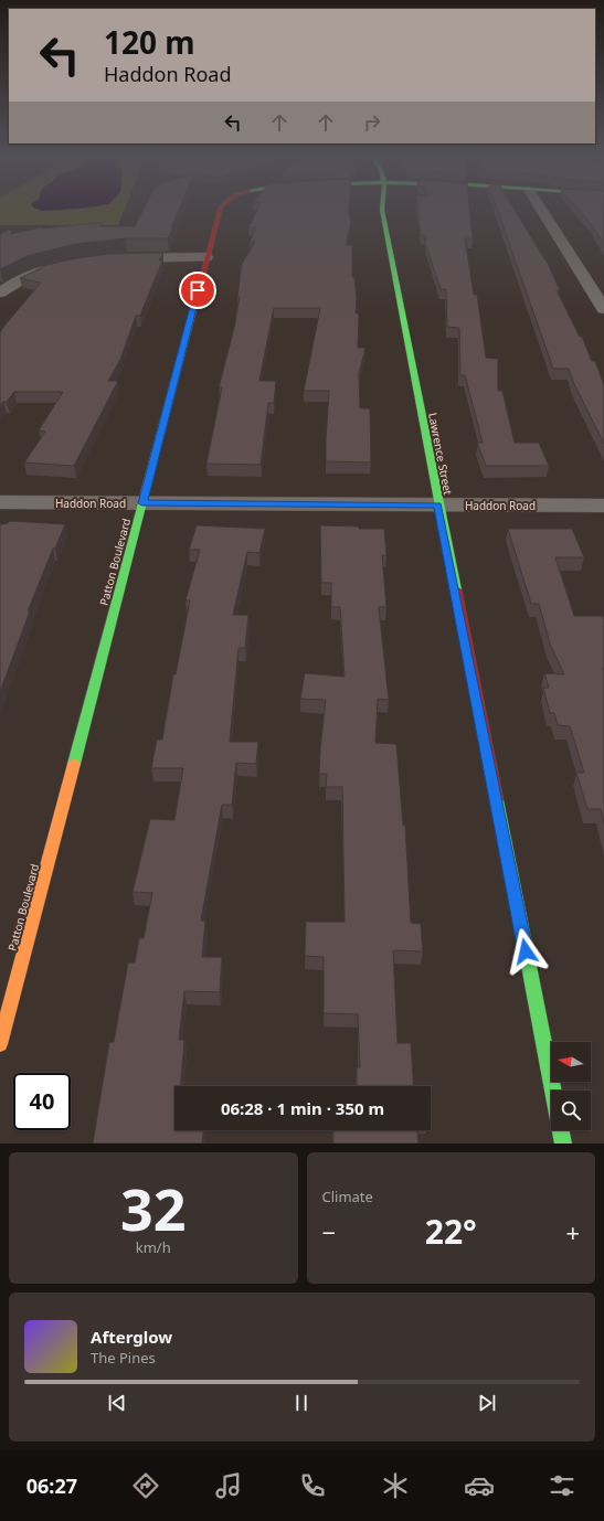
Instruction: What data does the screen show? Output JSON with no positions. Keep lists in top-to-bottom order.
{
  "streets": {
    "street": ["Lawrence Street", "Haddon Road", "Patton Boulevard"]
  },
  "crossings": [
    ["Lawrence Street", "Haddon Road"],
    ["Haddon Road", "Patton Boulevard"]
  ],
  "north": "left",
  "page": {
    "turn": ["120 m", "Haddon Road"],
    "limit": "40",
    "trip": "06:28 · 1 min · 350 m",
    "tile": [
      ["32", "km/h"],
      "Climate"
    ],
    "heat": ["−", "22°", "+"],
    "song": ["Afterglow", "The Pines"],
    "tabs": "06:27"
  }
}
